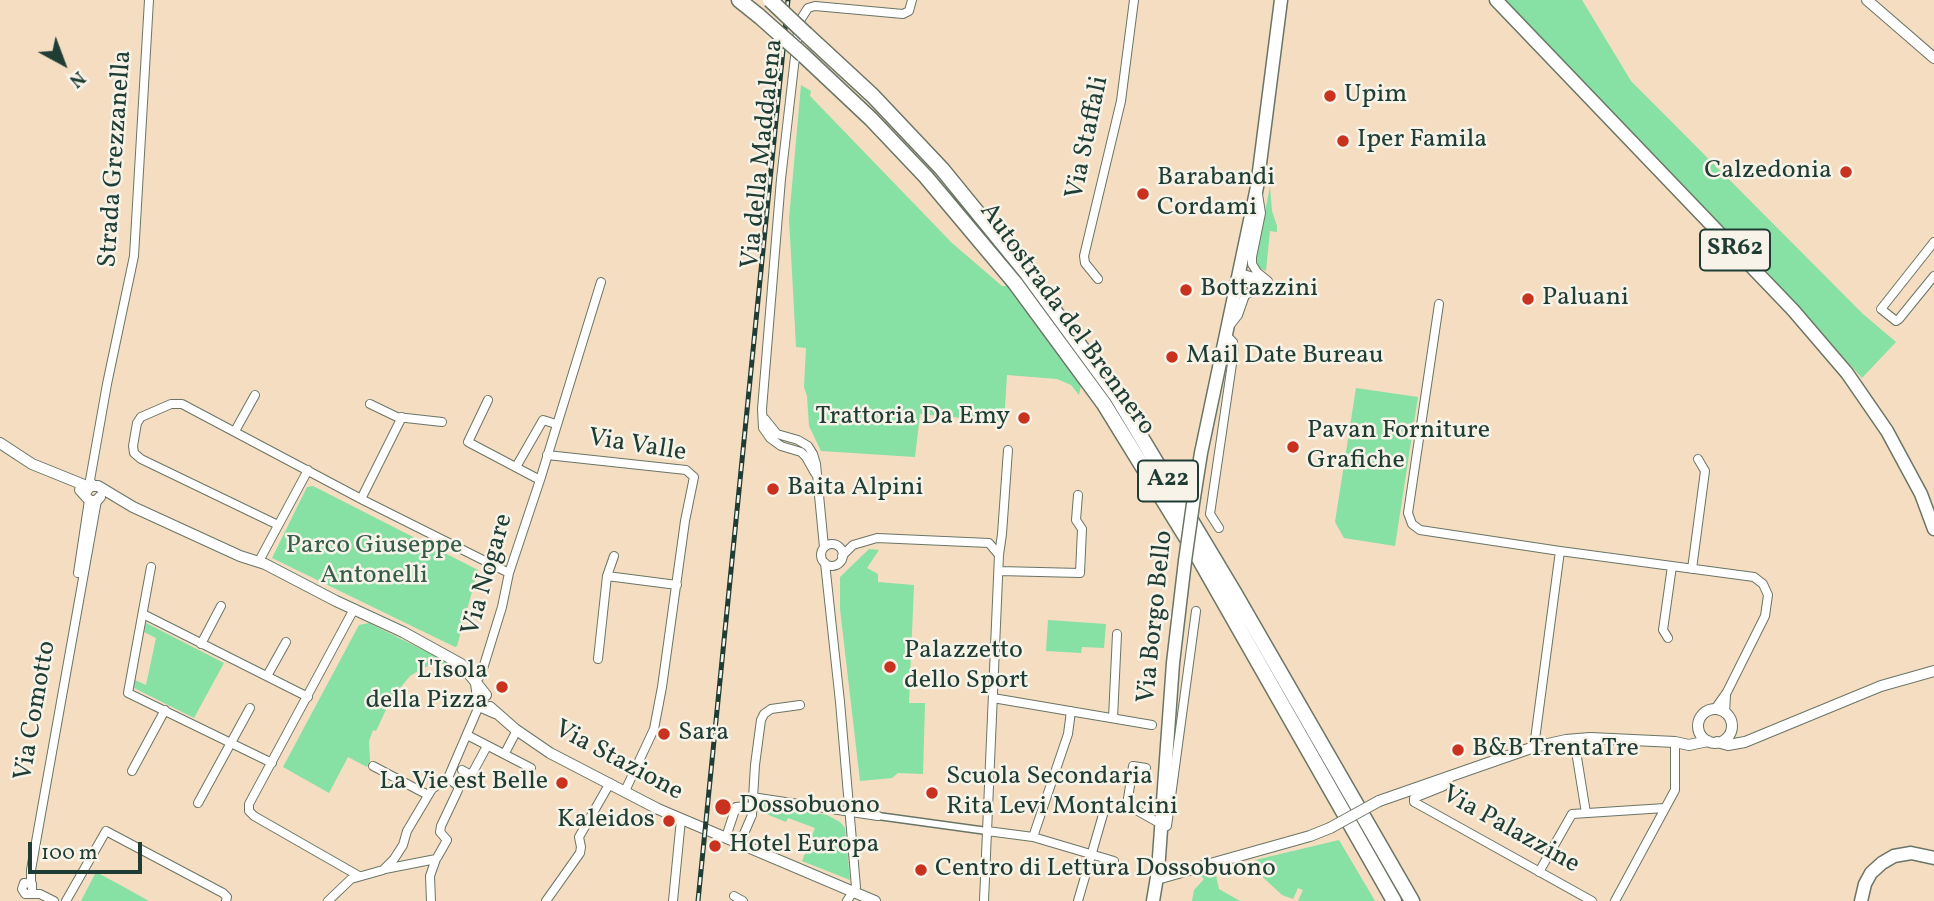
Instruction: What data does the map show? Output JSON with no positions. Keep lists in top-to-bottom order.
{
  "streets": {
    "highway": ["Autostrada del Brennero", "A22"],
    "main road": ["SR62", "Via Borgo Bello"],
    "street": [
      "Via Staffali",
      "Via della Maddalena",
      "Strada Grezzanella",
      "Via Valle",
      "Via Nogare",
      "Via Comotto",
      "Via Stazione",
      "Via Palazzine"
    ]
  },
  "crossings": [
    ["Via della Maddalena", "Via Stazione"],
    ["Strada Grezzanella", "Via Comotto"],
    ["Strada Grezzanella", "Via Stazione"],
    ["Via Valle", "Via Nogare"],
    ["Via Valle", "Via Stazione"],
    ["Via Nogare", "Via Stazione"],
    ["Via Comotto", "Via Stazione"]
  ],
  "parks": ["Parco Giuseppe Antonelli"],
  "places": [
    "Upim",
    "Iper Famila",
    "Calzedonia",
    "Barabandi Cordami",
    "Bottazzini",
    "Paluani",
    "Mail Date Bureau",
    "Trattoria Da Emy",
    "Pavan Forniture Grafiche",
    "Baita Alpini",
    "Palazzetto dello Sport",
    "L'Isola della Pizza",
    "Sara",
    "B&B TrentaTre",
    "La Vie est Belle",
    "Scuola Secondaria Rita Levi Montalcini",
    "Dossobuono",
    "Kaleidos",
    "Hotel Europa",
    "Centro di Lettura Dossobuono"
  ],
  "scale_bar": "100 m",
  "north": "bottom right"
}
